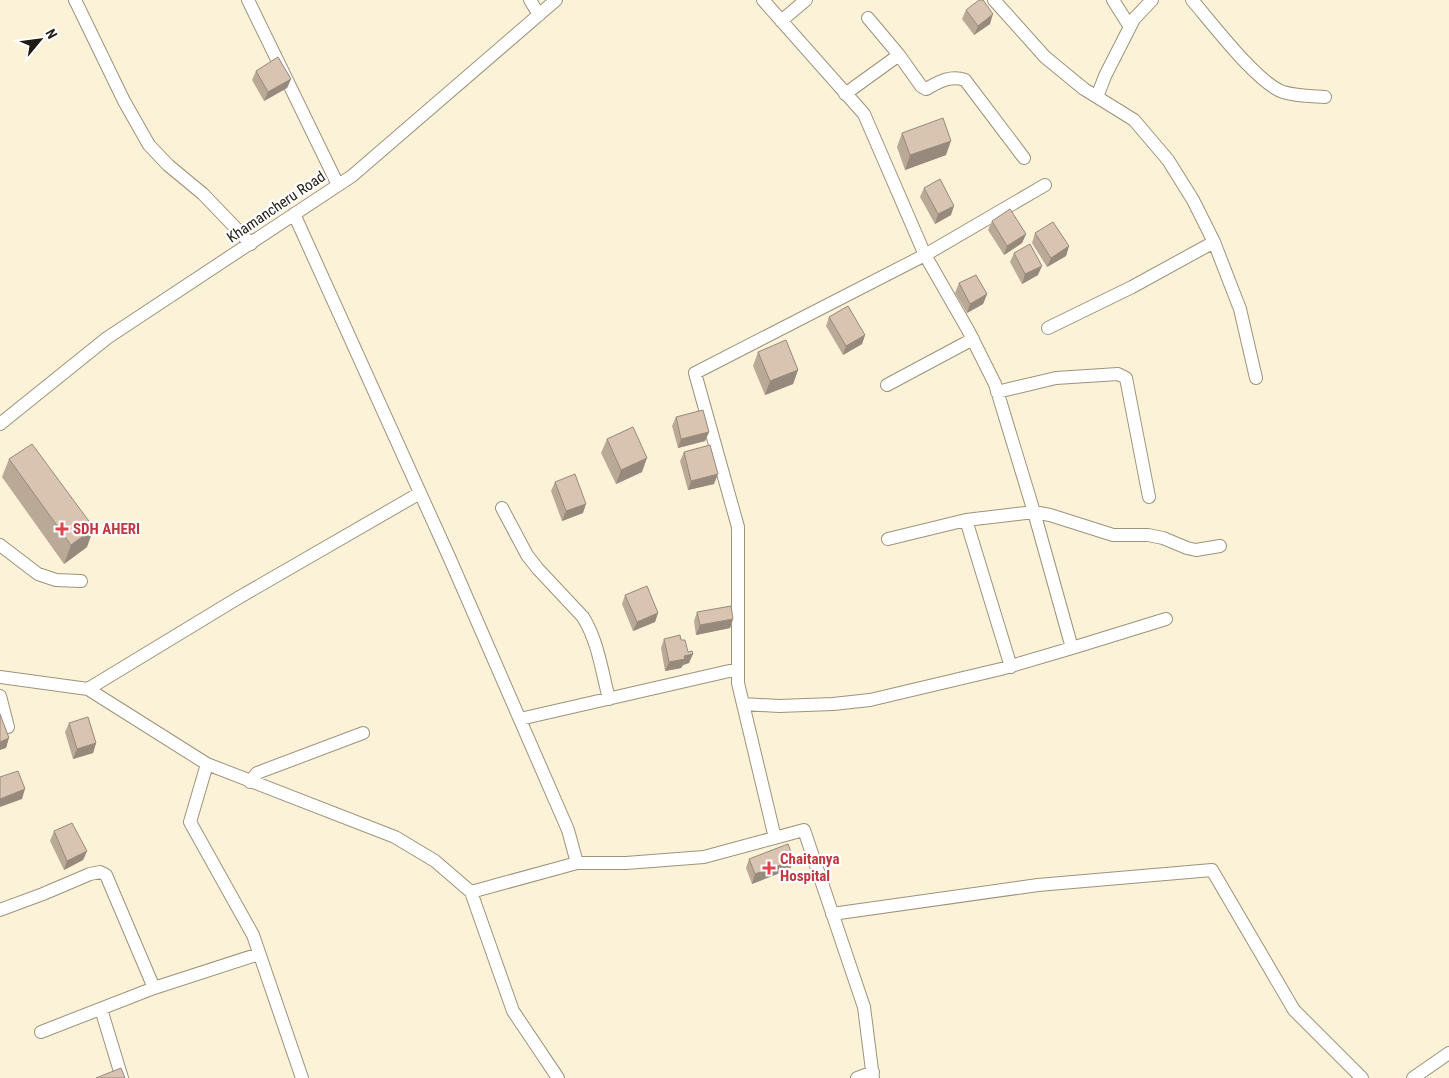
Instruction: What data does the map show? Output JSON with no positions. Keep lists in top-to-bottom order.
{
  "streets": {
    "street": ["Khamancheru Road"]
  },
  "places": {
    "health": ["SDH AHERI", "Chaitanya Hospital"]
  },
  "north": "top right"
}
